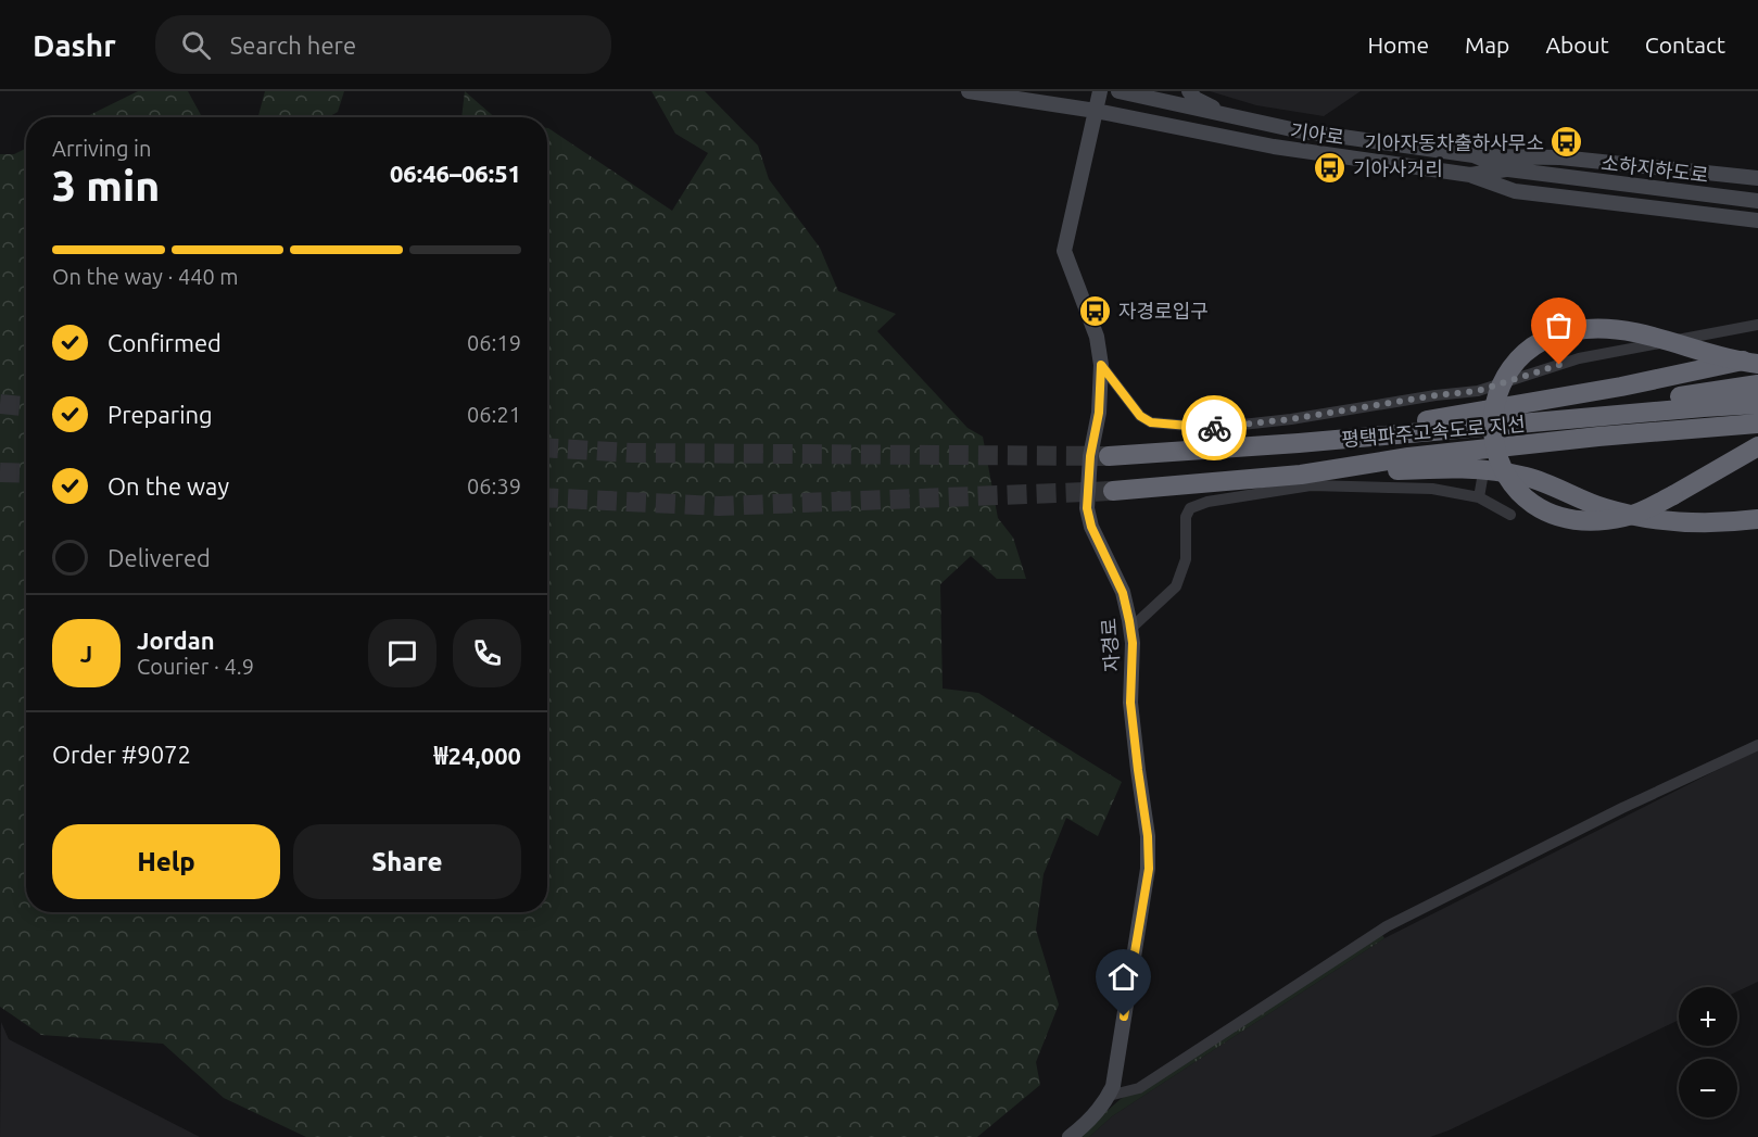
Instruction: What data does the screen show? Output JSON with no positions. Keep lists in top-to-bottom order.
{
  "streets": {
    "highway": ["평택파주고속도로 지선"],
    "main road": ["기아로", "소하지하도로", "자경로"]
  },
  "crossings": [
    ["기아로", "소하지하도로"],
    ["기아로", "자경로"]
  ],
  "places": {
    "bus stop": ["기아자동차출하사무소", "기아사거리", "자경로입구"]
  },
  "page": {
    "header": "Dashr",
    "search": "Search here",
    "nav": [
      "Home",
      "Map",
      "About",
      "Contact"
    ],
    "heading": ["3 min", "Arriving in", "06:46–06:51"],
    "panel": [
      "Jordan",
      "Courier · 4.9",
      "Order #9072",
      "₩24,000"
    ],
    "bar": "On the way · 440 m",
    "list": [
      ["Confirmed", "06:19"],
      ["Preparing", "06:21"],
      ["On the way", "06:39"],
      "Delivered"
    ],
    "round": "J",
    "buttons": ["Help", "Share"],
    "map_buttons": ["+", "−"]
  }
}
